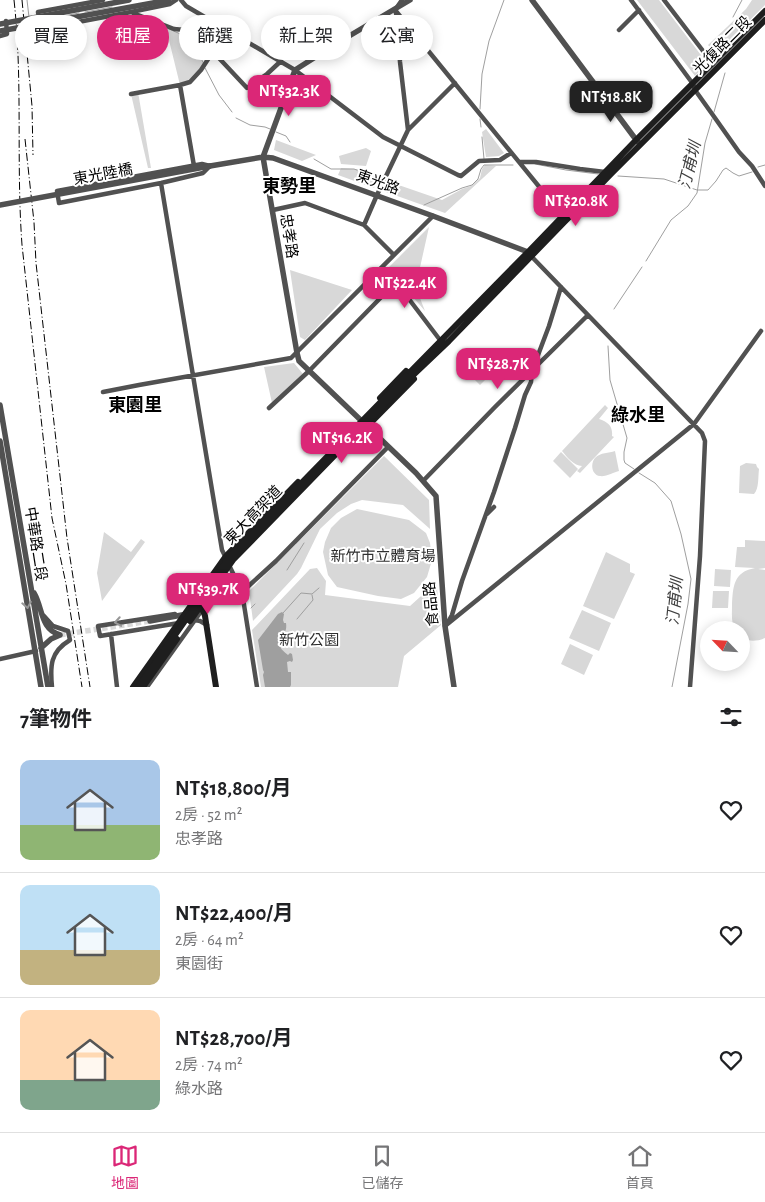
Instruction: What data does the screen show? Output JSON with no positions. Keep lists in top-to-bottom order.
{
  "streets": {
    "main road": ["光復路二段", "東大高架道"],
    "street": [
      "東光陸橋",
      "東光路",
      "忠孝路",
      "中華路二段",
      "食品路"
    ]
  },
  "crossings": [
    ["東光陸橋", "東光路"],
    ["東光路", "忠孝路"],
    ["忠孝路", "食品路"]
  ],
  "districts": ["東勢里", "東園里", "綠水里"],
  "water": ["汀甫圳"],
  "parks": ["新竹市立體育場", "新竹公園"],
  "north": "top left",
  "page": {
    "chip": [
      "買屋",
      "租屋",
      "篩選",
      "新上架",
      "公寓"
    ],
    "price": [
      "NT$32.3K",
      "NT$18.8K",
      "NT$20.8K",
      "NT$22.4K",
      "NT$28.7K",
      "NT$16.2K",
      "NT$39.7K"
    ],
    "heading": "7筆物件",
    "list": [
      {
        "name": "NT$18,800/月",
        "note": "2房 · 52 m² · 忠孝路"
      },
      {
        "name": "NT$22,400/月",
        "note": "2房 · 64 m² · 東園街"
      },
      {
        "name": "NT$28,700/月",
        "note": "2房 · 74 m² · 綠水路"
      }
    ],
    "tabs": ["地圖", "已儲存", "首頁"]
  }
}
